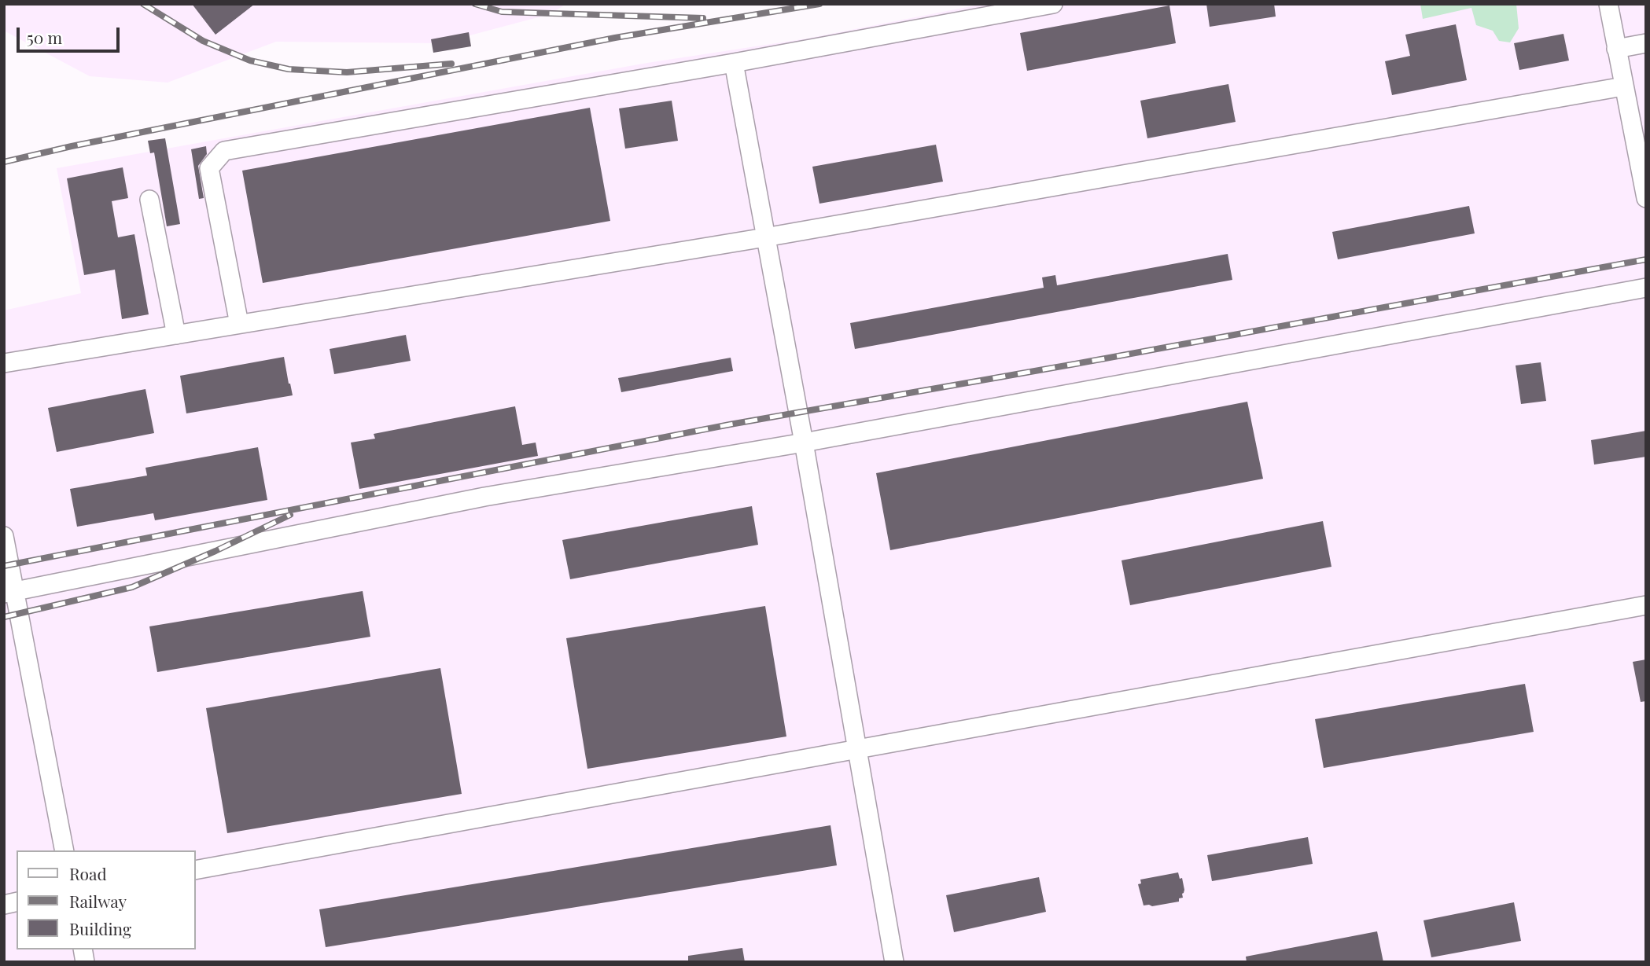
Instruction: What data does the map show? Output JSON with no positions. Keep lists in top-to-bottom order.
{
  "legend": ["Road", "Railway", "Building"],
  "scale_bar": "50 m"
}
